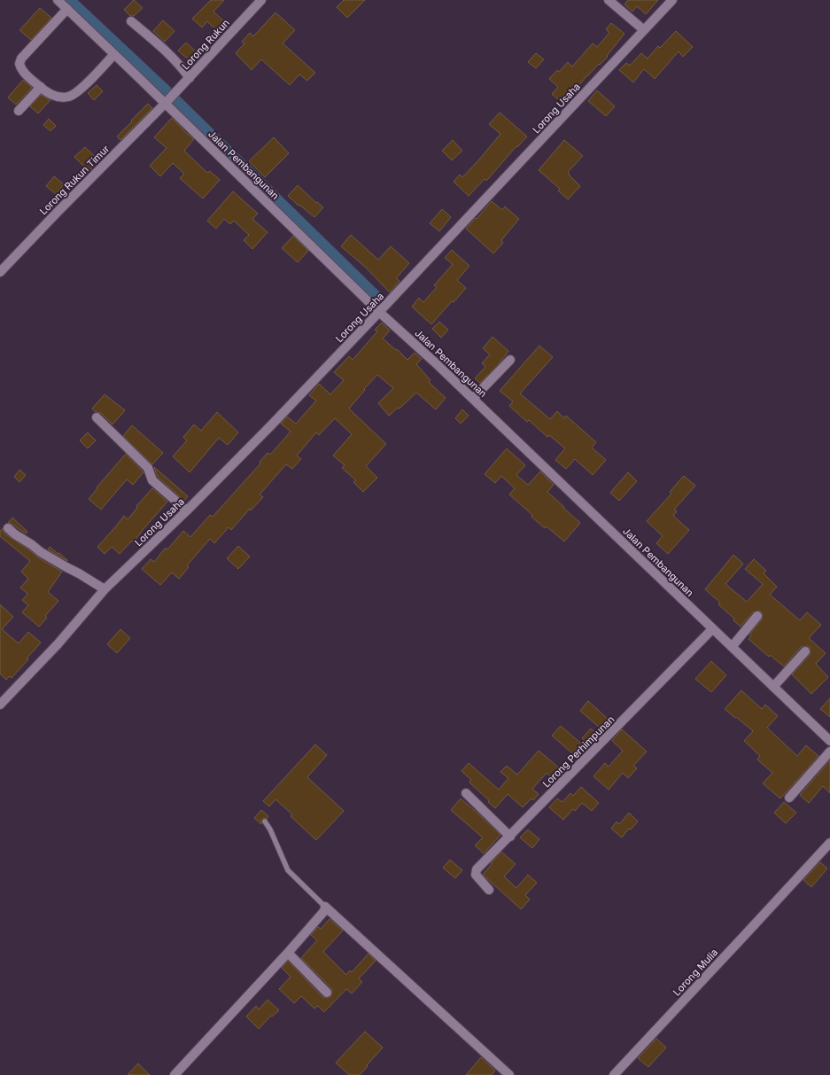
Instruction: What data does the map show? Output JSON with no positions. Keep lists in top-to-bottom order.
{
  "streets": {
    "street": [
      "Lorong Rukun",
      "Lorong Usaha",
      "Jalan Pembangunan",
      "Lorong Rukun Timur",
      "Lorong Perhimpunan",
      "Lorong Mulia"
    ]
  },
  "crossings": [
    ["Lorong Rukun", "Jalan Pembangunan"],
    ["Lorong Rukun", "Lorong Rukun Timur"],
    ["Lorong Usaha", "Jalan Pembangunan"],
    ["Jalan Pembangunan", "Lorong Rukun Timur"],
    ["Jalan Pembangunan", "Lorong Perhimpunan"]
  ]
}
